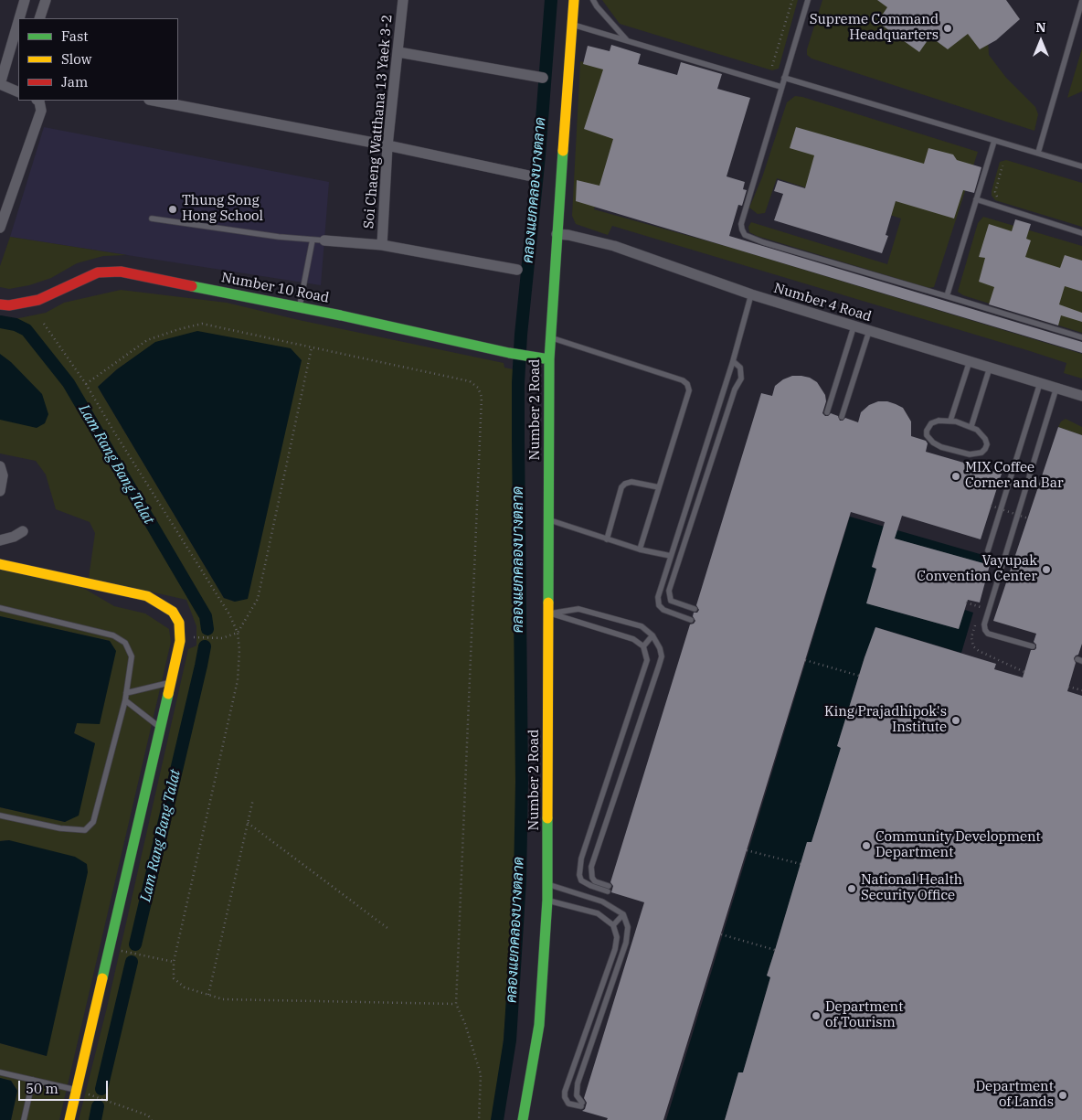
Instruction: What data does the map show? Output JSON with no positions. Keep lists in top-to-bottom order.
{
  "streets": {
    "street": [
      "Soi Chaeng Watthana 13 Yaek 3-2",
      "Number 10 Road",
      "Number 4 Road",
      "Number 2 Road"
    ]
  },
  "crossings": [
    ["Number 10 Road", "Number 2 Road"],
    ["Number 4 Road", "Number 2 Road"]
  ],
  "water": ["คลองแยกคลองบางตลาด", "Lam Rang Bang Talat"],
  "places": [
    "Supreme Command Headquarters",
    "Thung Song Hong School",
    "MIX Coffee Corner and Bar",
    "Vayupak Convention Center",
    "King Prajadhipok's Institute",
    "Community Development Department",
    "National Health Security Office",
    "Department of Tourism",
    "Department of Lands"
  ],
  "legend": ["Fast", "Slow", "Jam"],
  "scale_bar": "50 m",
  "north": "top"
}
